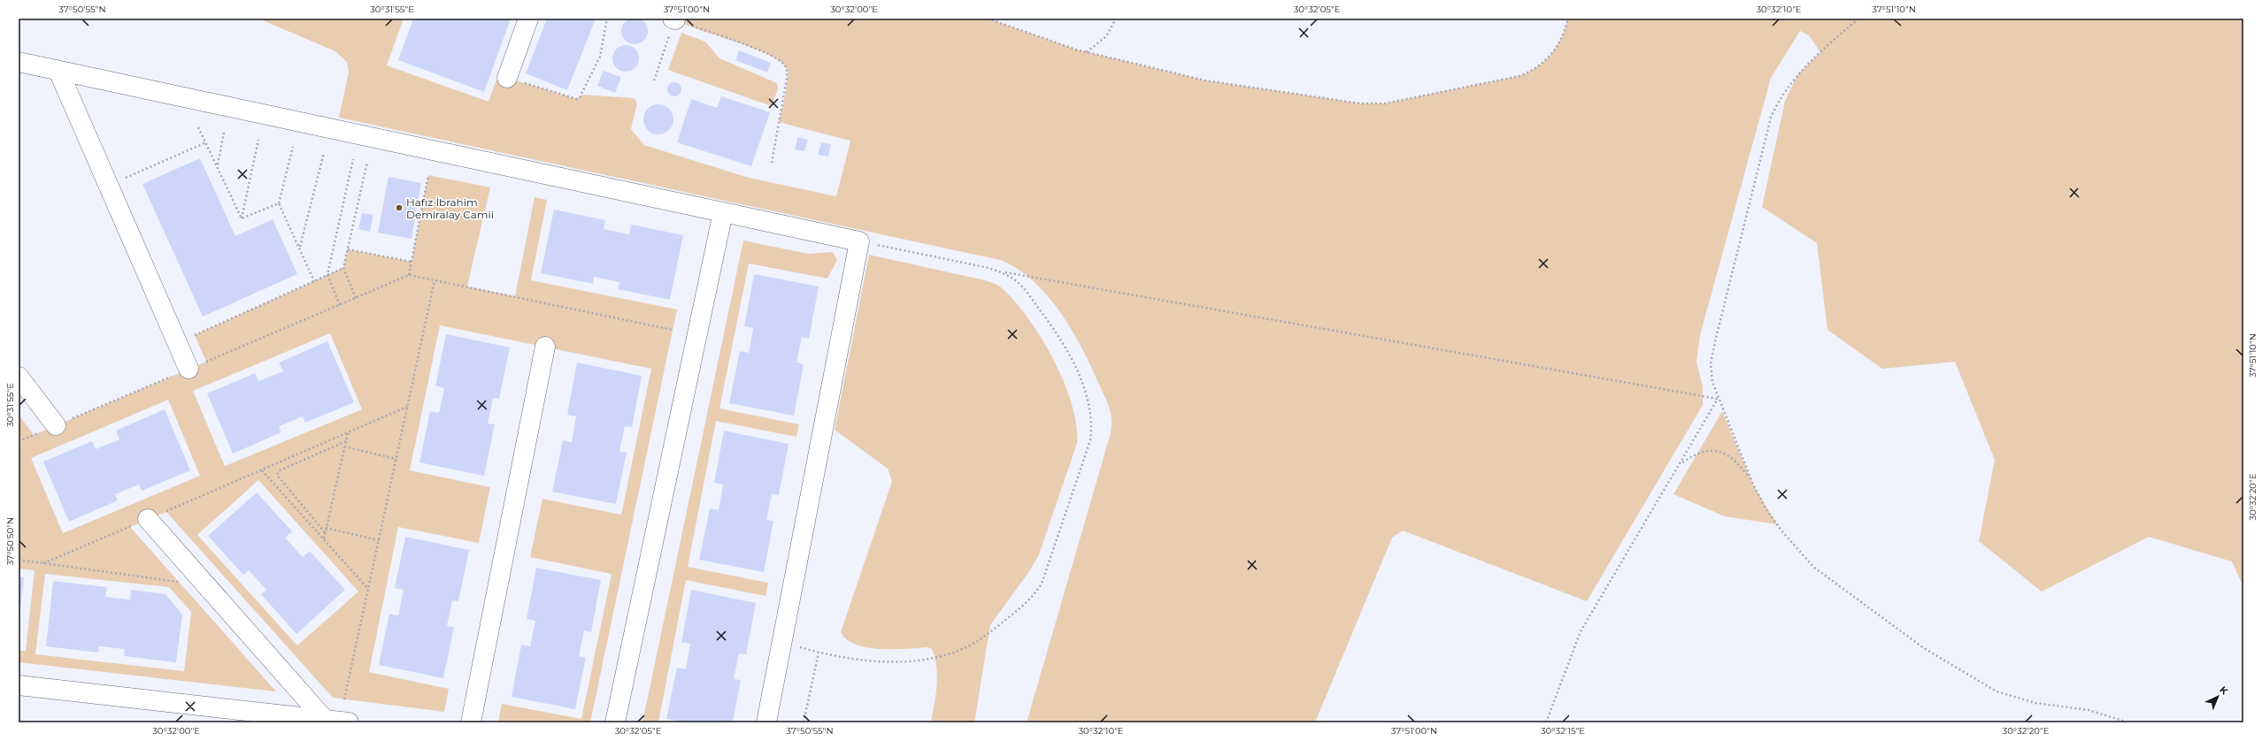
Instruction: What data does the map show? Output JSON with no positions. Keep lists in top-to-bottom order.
{
  "places": ["Hafız İbrahim Demiralay Camii"],
  "north": "top right",
  "coordinates": [
    "37°50'55\"N",
    "30°31'55\"E",
    "37°51'00\"N",
    "30°32'00\"E",
    "30°32'05\"E",
    "30°32'10\"E",
    "37°51'10\"N",
    "30°32'20\"E",
    "37°50'50\"N",
    "30°32'15\"E"
  ]
}
